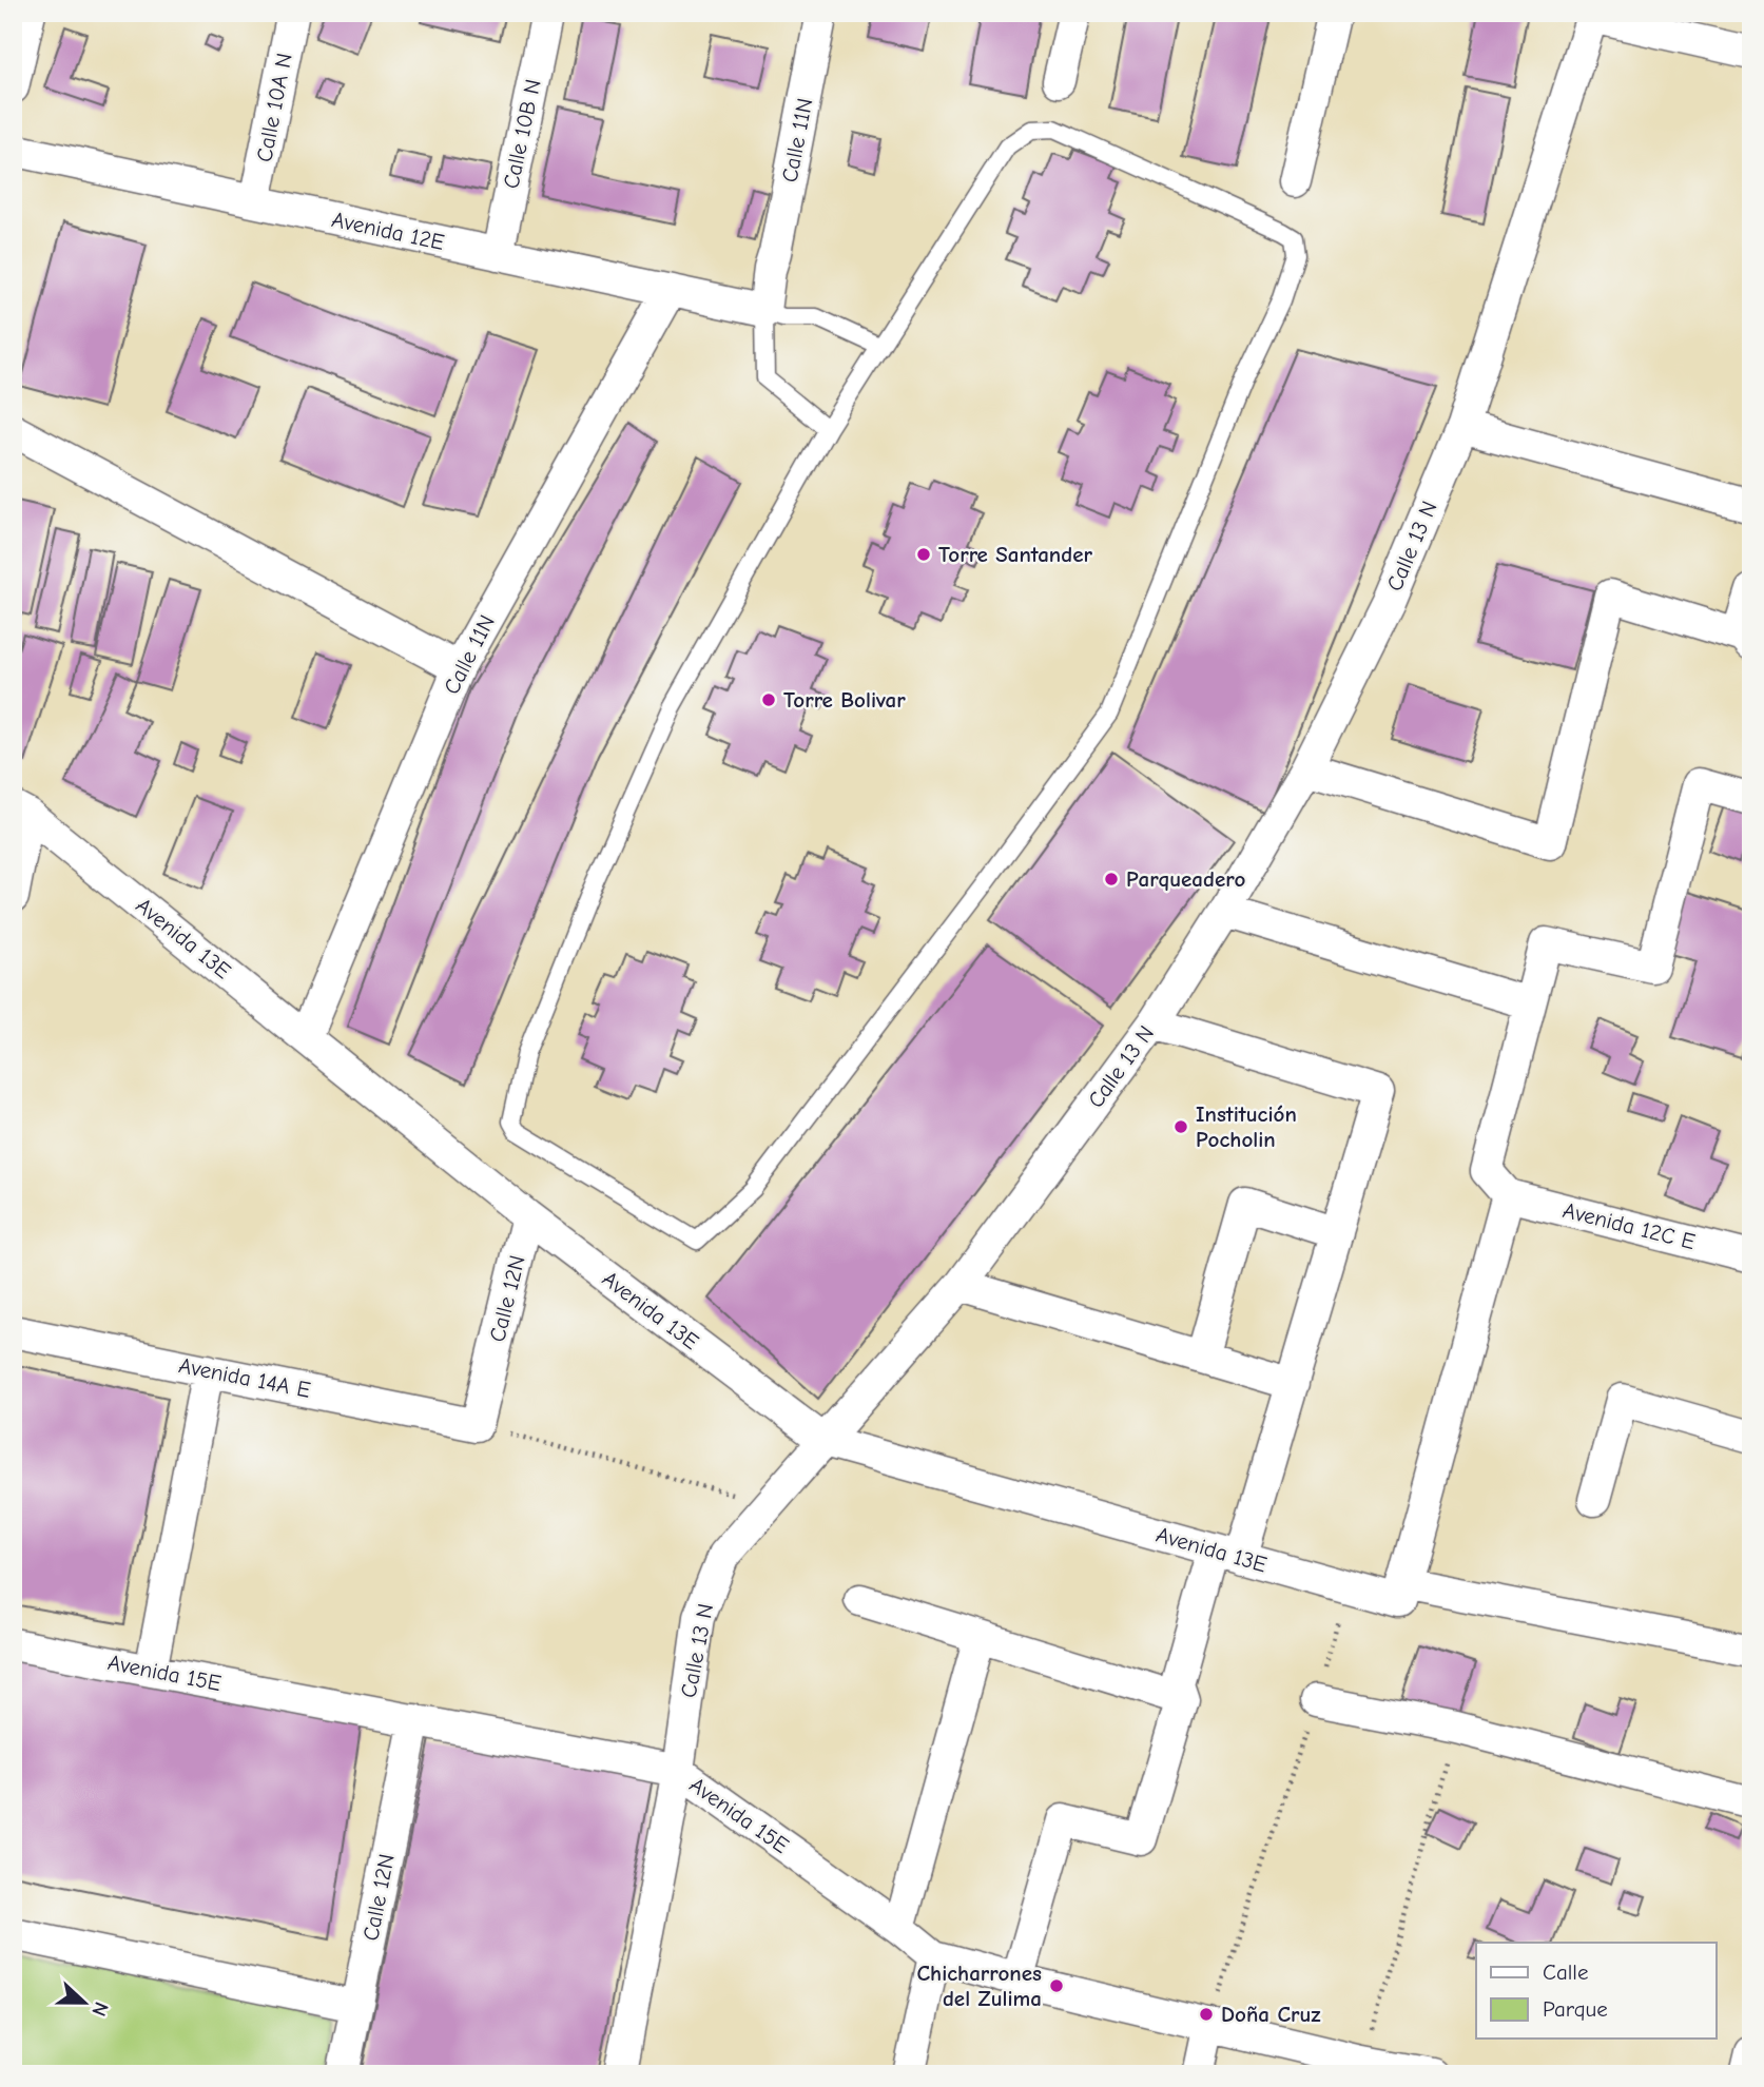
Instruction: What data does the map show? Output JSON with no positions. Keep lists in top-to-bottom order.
{
  "streets": {
    "street": [
      "Calle 10A N",
      "Calle 10B N",
      "Calle 11N",
      "Avenida 12E",
      "Calle 13 N",
      "Avenida 13E",
      "Avenida 12C E",
      "Calle 12N",
      "Avenida 14A E",
      "Avenida 15E"
    ]
  },
  "crossings": [
    ["Calle 10A N", "Avenida 12E"],
    ["Calle 10B N", "Avenida 12E"],
    ["Calle 11N", "Avenida 12E"],
    ["Calle 11N", "Avenida 13E"],
    ["Calle 13 N", "Avenida 13E"],
    ["Calle 13 N", "Avenida 15E"],
    ["Avenida 13E", "Calle 12N"],
    ["Calle 12N", "Avenida 14A E"],
    ["Calle 12N", "Avenida 15E"]
  ],
  "places": [
    "Torre Santander",
    "Torre Bolivar",
    "Parqueadero",
    "Institución Pocholin",
    "Chicharrones del Zulima",
    "Doña Cruz"
  ],
  "legend": ["Calle", "Parque"],
  "north": "right"
}
